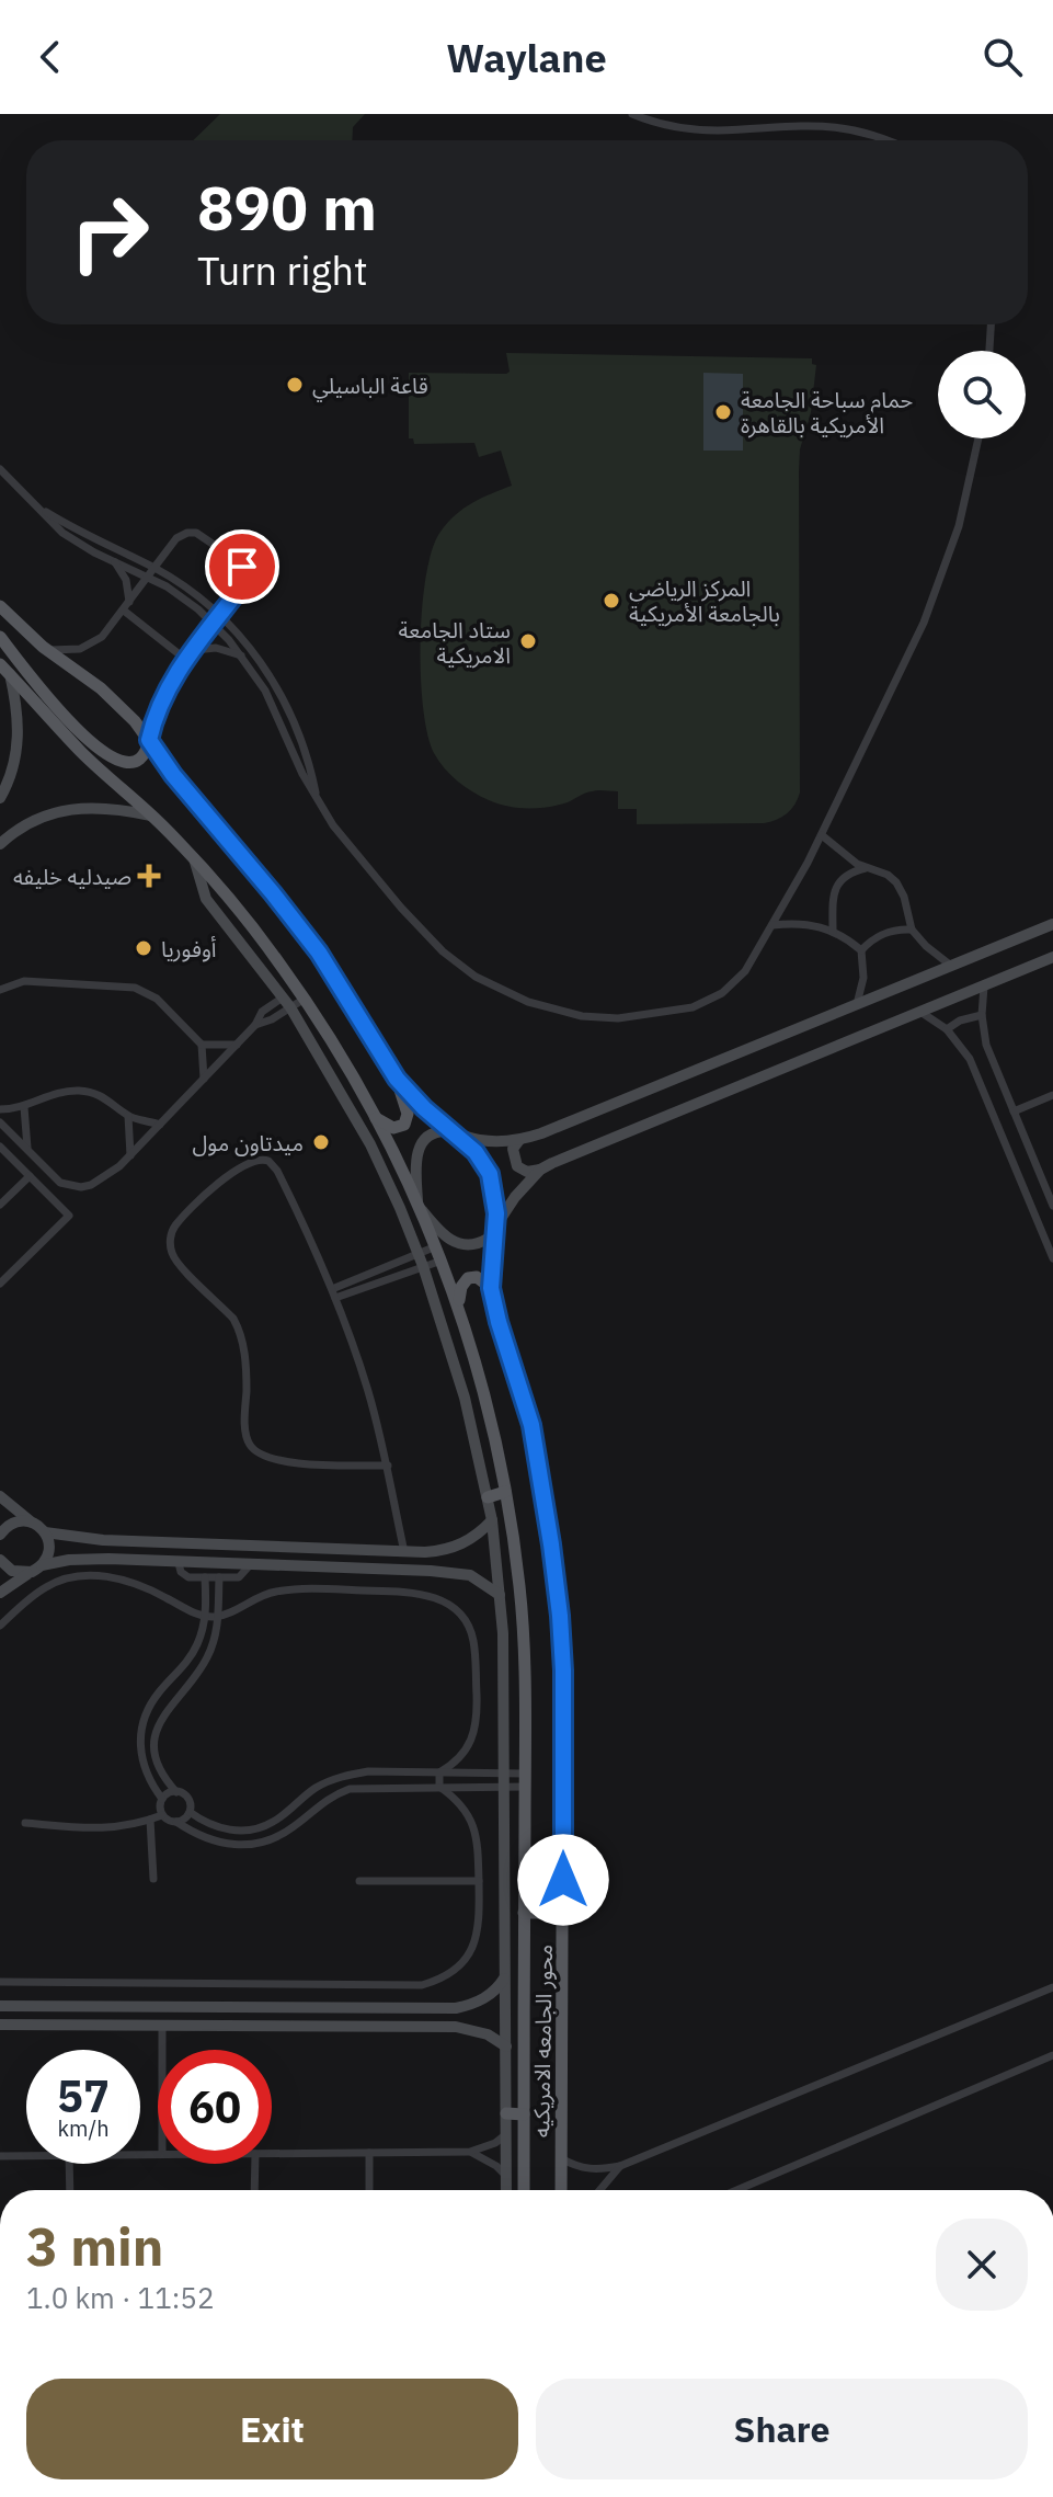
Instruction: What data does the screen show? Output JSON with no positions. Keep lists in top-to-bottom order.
{
  "streets": {
    "main road": ["محور الجامعه الامريكيه"]
  },
  "places": {
    "other": [
      "قاعة الباسيلي",
      "حمام سباحة الجامعة الأمريكية بالقاهرة",
      "المركز الرياضي بالجامعة الأمريكية",
      "ستاد الجامعة الامريكية",
      "أوفوريا",
      "ميدتاون مول"
    ],
    "health": ["صيدليه خليفه"]
  },
  "page": {
    "header": "Waylane",
    "turn": ["890 m", "Turn right"],
    "speed": "57 km/h",
    "limit": "60",
    "heading": ["3 min", "1.0 km · 11:52"],
    "buttons": ["Exit", "Share"]
  }
}
